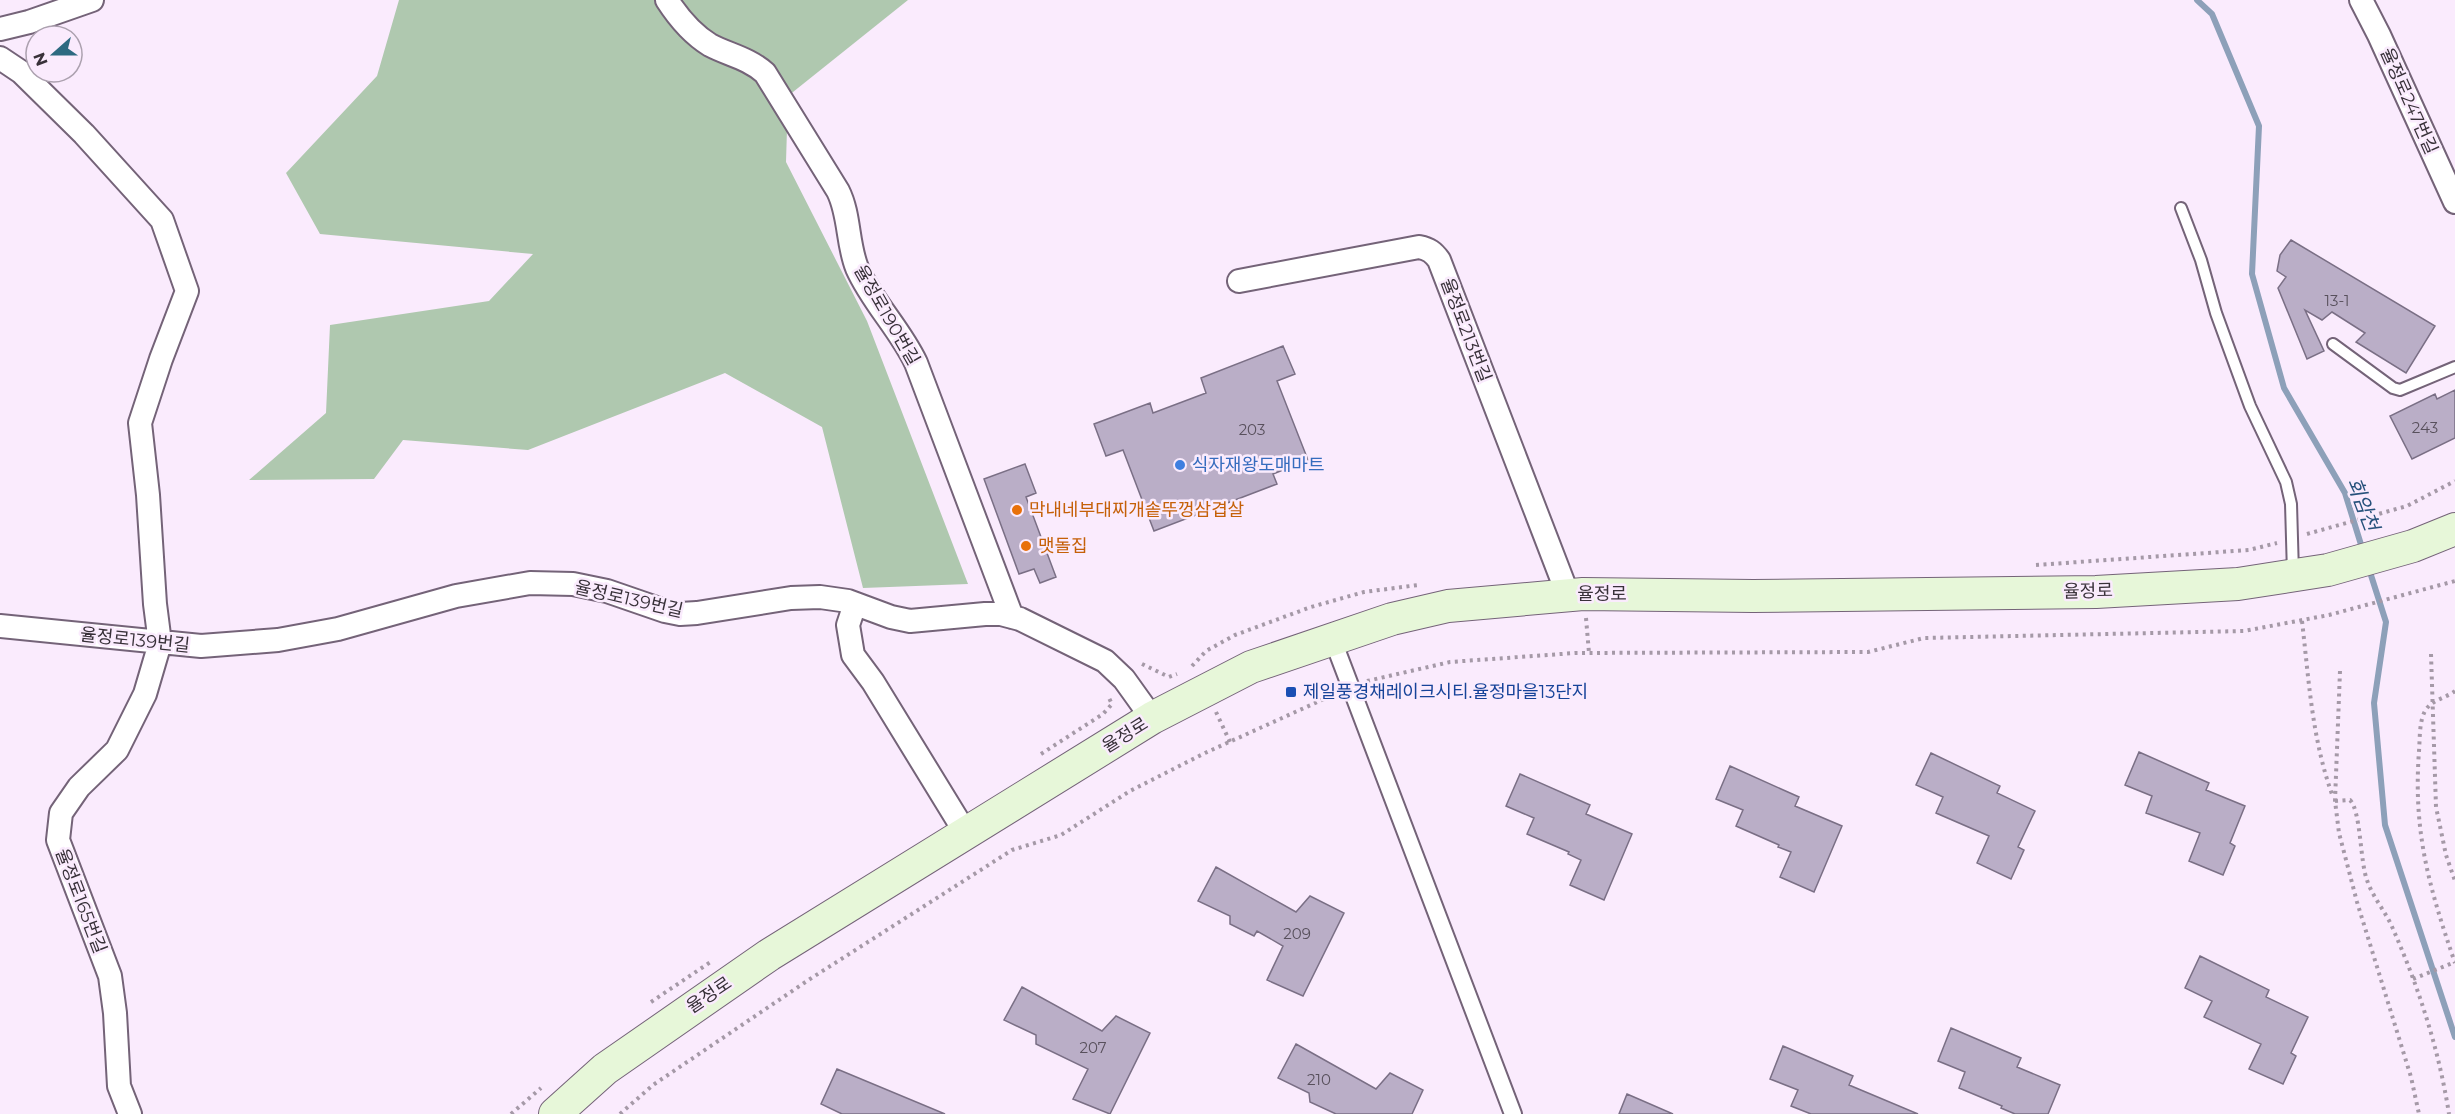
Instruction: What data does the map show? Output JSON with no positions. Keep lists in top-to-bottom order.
{
  "streets": {
    "main road": ["율정로"],
    "street": [
      "율정로247번길",
      "율정로190번길",
      "율정로213번길",
      "율정로139번길",
      "율정로165번길"
    ]
  },
  "crossings": [
    ["율정로190번길", "율정로139번길"],
    ["율정로213번길", "율정로"],
    ["율정로", "율정로139번길"],
    ["율정로139번길", "율정로165번길"]
  ],
  "water": ["회암천"],
  "places": {
    "other": ["식자재왕도매마트", "막내네부대찌개솥뚜껑삼겹살", "맷돌집"],
    "transit": ["제일풍경채레이크시티.율정마을13단지"]
  },
  "house_numbers": [
    "13-1",
    "243",
    "203",
    "209",
    "207",
    "210"
  ],
  "north": "left"
}
